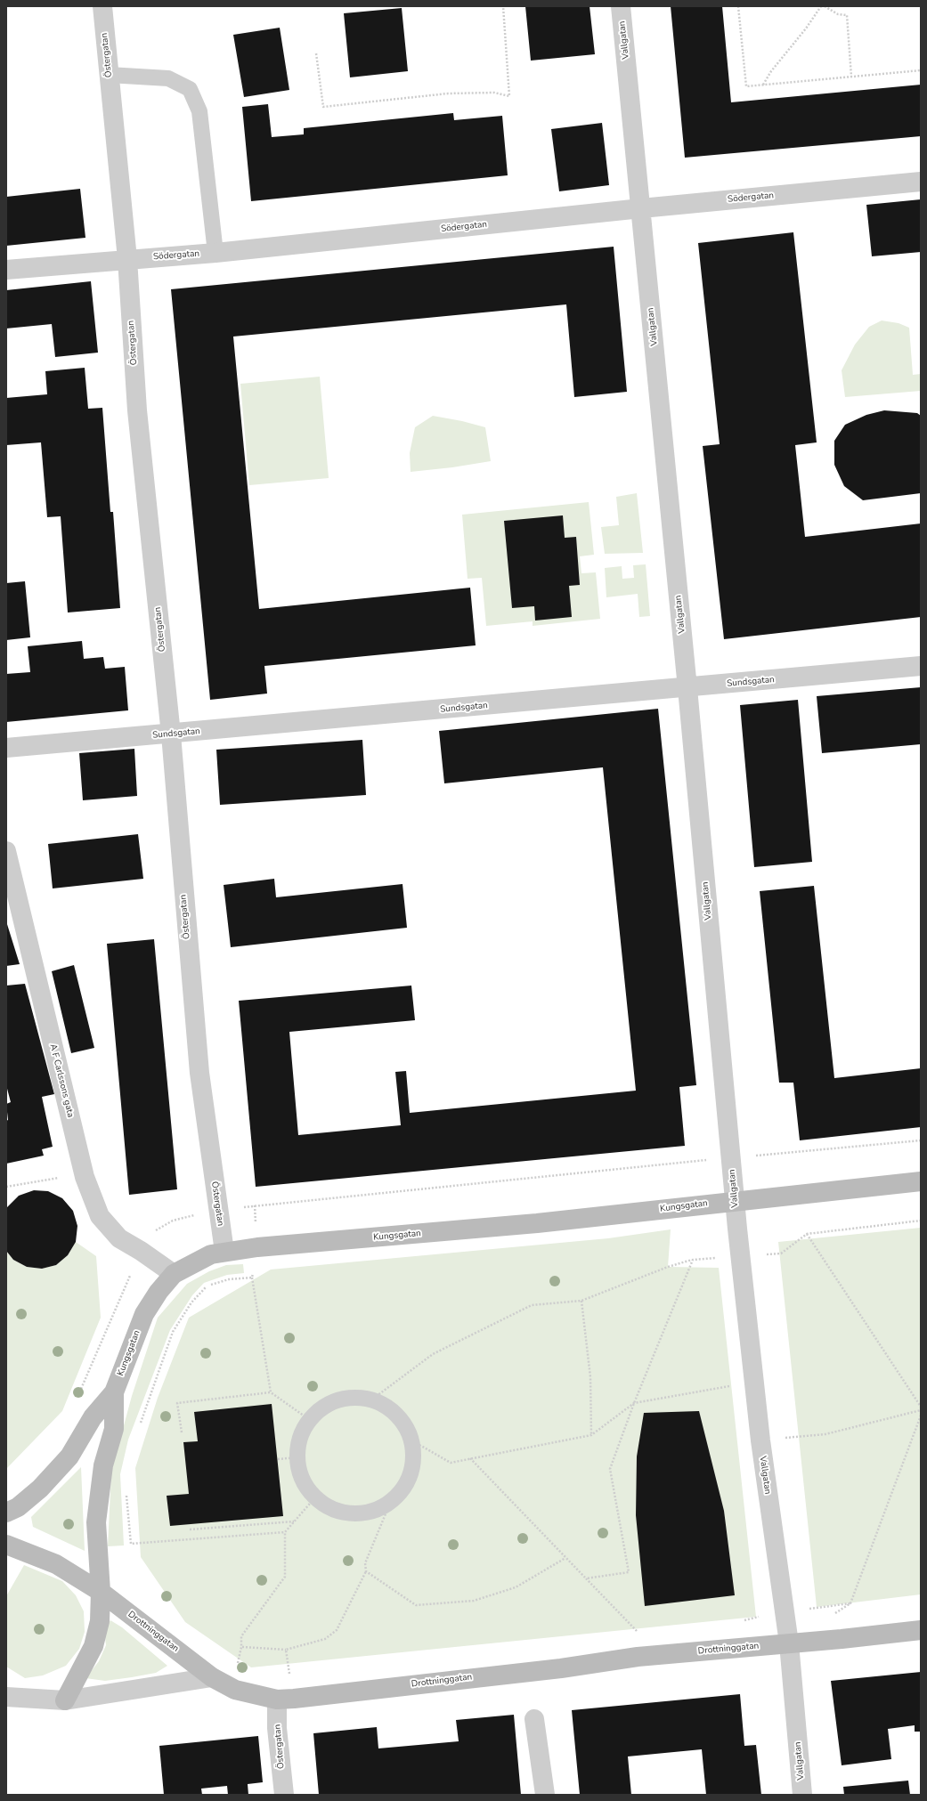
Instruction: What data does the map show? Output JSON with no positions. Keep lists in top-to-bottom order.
{
  "streets": {
    "street": [
      "Vallgatan",
      "Östergatan",
      "Södergatan",
      "Sundsgatan",
      "A F Carlssons gata",
      "Kungsgatan",
      "Drottninggatan"
    ]
  },
  "crossings": [
    ["Vallgatan", "Södergatan"],
    ["Vallgatan", "Sundsgatan"],
    ["Vallgatan", "Kungsgatan"],
    ["Vallgatan", "Drottninggatan"],
    ["Östergatan", "Södergatan"],
    ["Östergatan", "Sundsgatan"],
    ["Östergatan", "Kungsgatan"],
    ["Östergatan", "Drottninggatan"],
    ["A F Carlssons gata", "Kungsgatan"]
  ]
}
